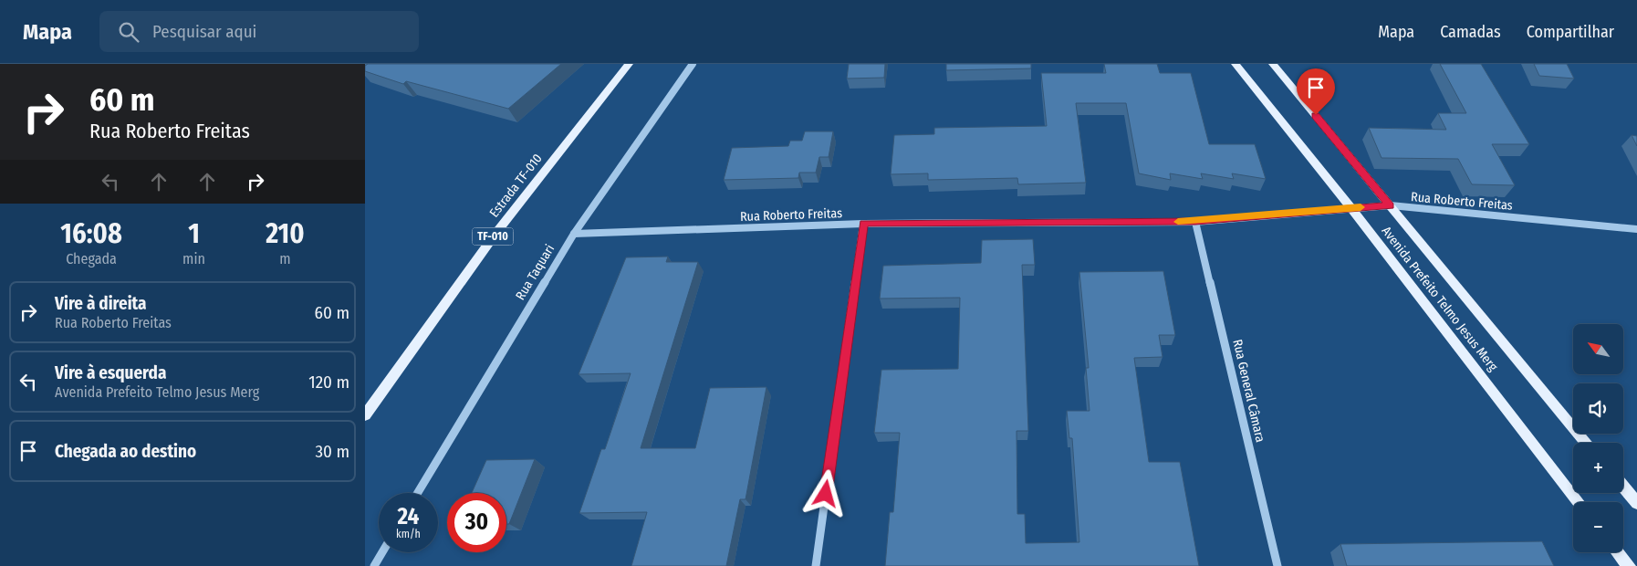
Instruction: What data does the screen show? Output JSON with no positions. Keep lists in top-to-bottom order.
{
  "streets": {
    "main road": ["Estrada TF-010", "TF-010", "Avenida Prefeito Telmo Jesus Merg"],
    "street": ["Rua Roberto Freitas", "Rua Taquari", "Rua General Câmara"]
  },
  "crossings": [
    ["Rua Roberto Freitas", "Rua Taquari"],
    ["Rua Roberto Freitas", "Avenida Prefeito Telmo Jesus Merg"],
    ["Rua Roberto Freitas", "Rua General Câmara"]
  ],
  "north": "top left",
  "page": {
    "header": "Mapa",
    "search": "Pesquisar aqui",
    "nav": ["Mapa", "Camadas", "Compartilhar"],
    "turn": ["60 m", "Rua Roberto Freitas"],
    "eta": [
      "16:08",
      "Chegada",
      "1",
      "min",
      "210",
      "m"
    ],
    "list": [
      {
        "name": "Vire à direita",
        "note": "Rua Roberto Freitas",
        "value": "60 m"
      },
      {
        "name": "Vire à esquerda",
        "note": "Avenida Prefeito Telmo Jesus Merg",
        "value": "120 m"
      },
      {
        "name": "Chegada ao destino",
        "value": "30 m"
      }
    ],
    "map_buttons": ["+", "−"],
    "speed": "24 km/h",
    "limit": "30"
  }
}
